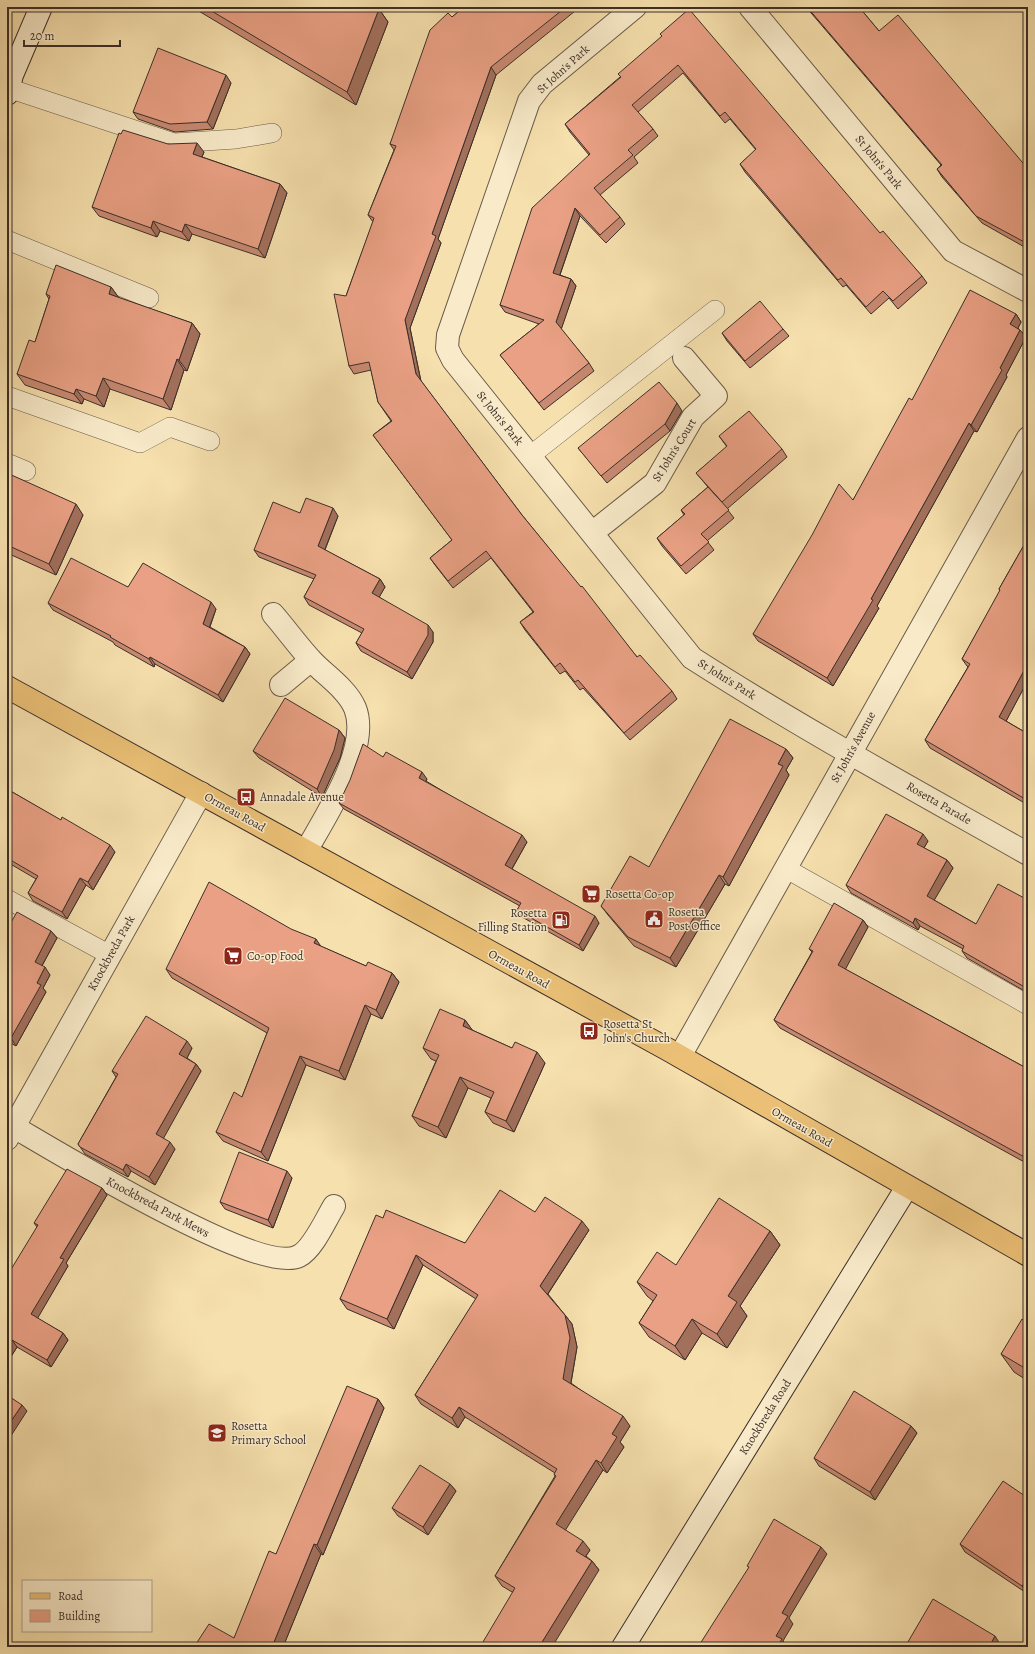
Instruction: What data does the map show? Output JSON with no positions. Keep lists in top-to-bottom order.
{
  "streets": {
    "main road": ["Ormeau Road"],
    "street": [
      "St John's Park",
      "St John's Court",
      "St John's Avenue",
      "Rosetta Parade",
      "Knockbreda Park",
      "Knockbreda Park Mews",
      "Knockbreda Road"
    ]
  },
  "crossings": [
    ["St John's Park", "St John's Court"],
    ["St John's Park", "St John's Avenue"],
    ["St John's Park", "Rosetta Parade"],
    ["St John's Avenue", "Rosetta Parade"],
    ["St John's Avenue", "Ormeau Road"],
    ["Ormeau Road", "Knockbreda Park"],
    ["Ormeau Road", "Knockbreda Road"],
    ["Knockbreda Park", "Knockbreda Park Mews"]
  ],
  "places": {
    "bus stop": ["Annadale Avenue", "Rosetta St John's Church"],
    "supermarket": ["Rosetta Co-op", "Co-op Food"],
    "public building": ["Rosetta Post Office"],
    "fuel station": ["Rosetta Filling Station"],
    "school or university": ["Rosetta Primary School"]
  },
  "legend": ["Road", "Building"],
  "scale_bar": "20 m"
}
